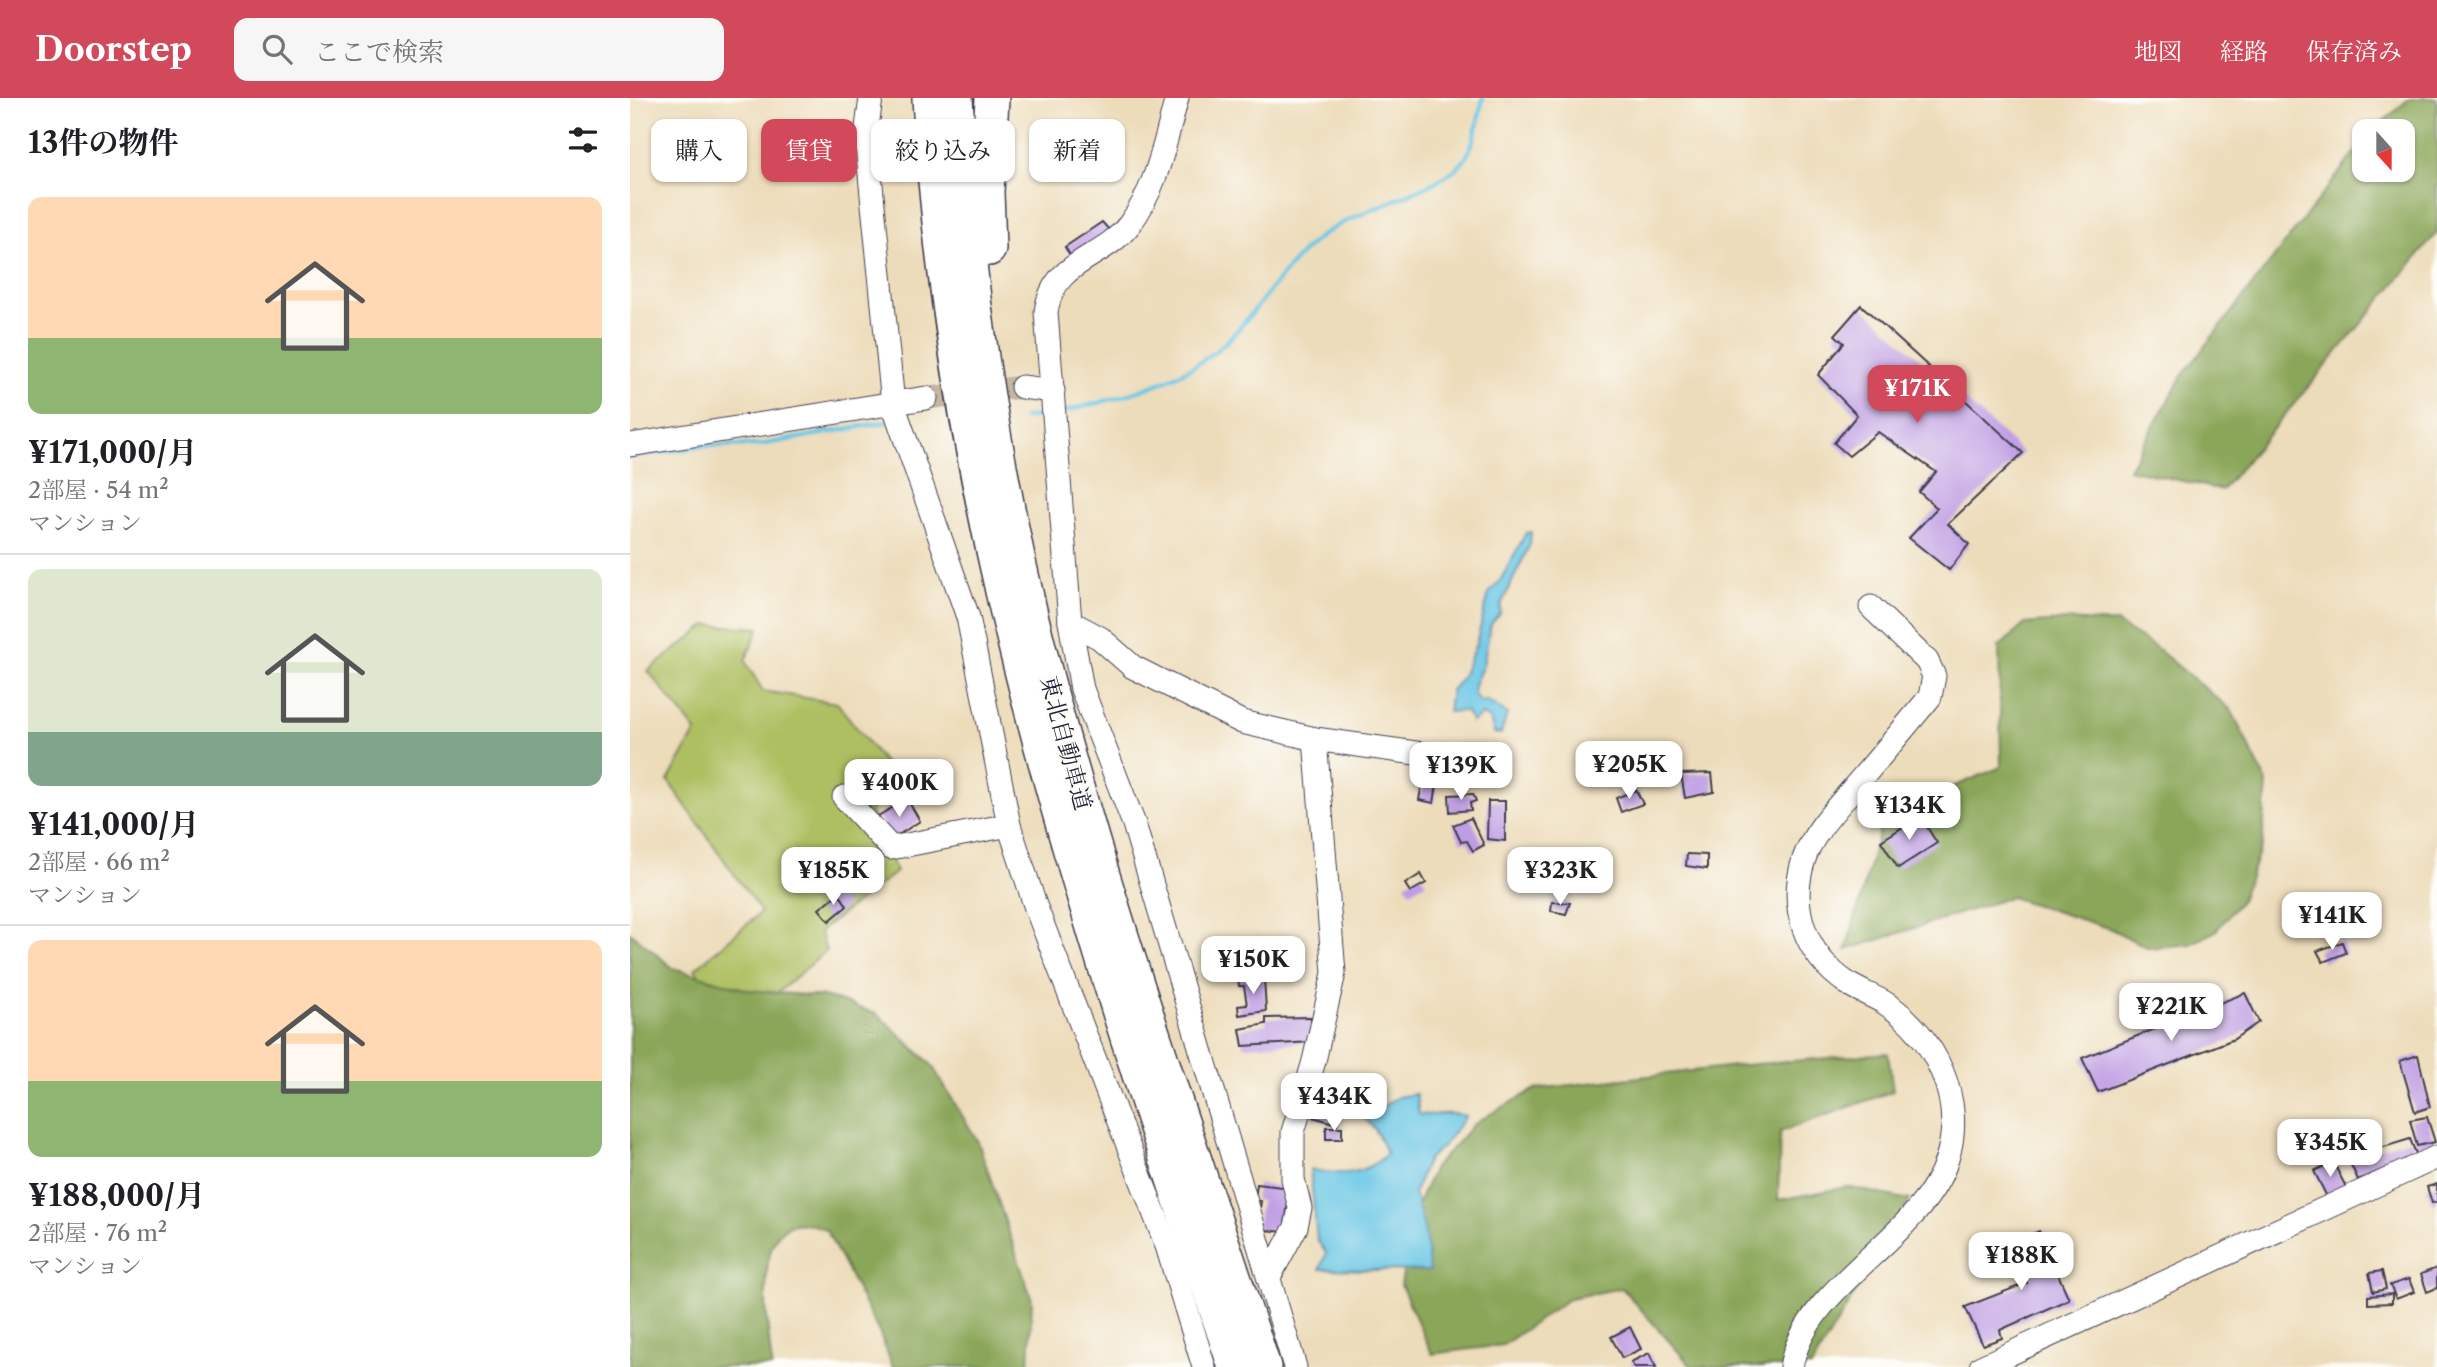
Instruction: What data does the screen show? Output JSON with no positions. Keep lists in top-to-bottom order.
{
  "streets": {
    "highway": ["東北自動車道"]
  },
  "north": "bottom",
  "page": {
    "header": "Doorstep",
    "search": "ここで検索",
    "nav": ["地図", "経路", "保存済み"],
    "heading": "13件の物件",
    "chip": [
      "購入",
      "賃貸",
      "絞り込み",
      "新着"
    ],
    "list": [
      {
        "name": "¥171,000/月",
        "note": "2部屋 · 54 m² · マンション"
      },
      {
        "name": "¥141,000/月",
        "note": "2部屋 · 66 m² · マンション"
      },
      {
        "name": "¥188,000/月",
        "note": "2部屋 · 76 m² · マンション"
      }
    ],
    "price": [
      "¥171K",
      "¥205K",
      "¥139K",
      "¥400K",
      "¥134K",
      "¥185K",
      "¥323K",
      "¥141K",
      "¥150K",
      "¥221K",
      "¥434K",
      "¥345K",
      "¥188K"
    ]
  }
}
